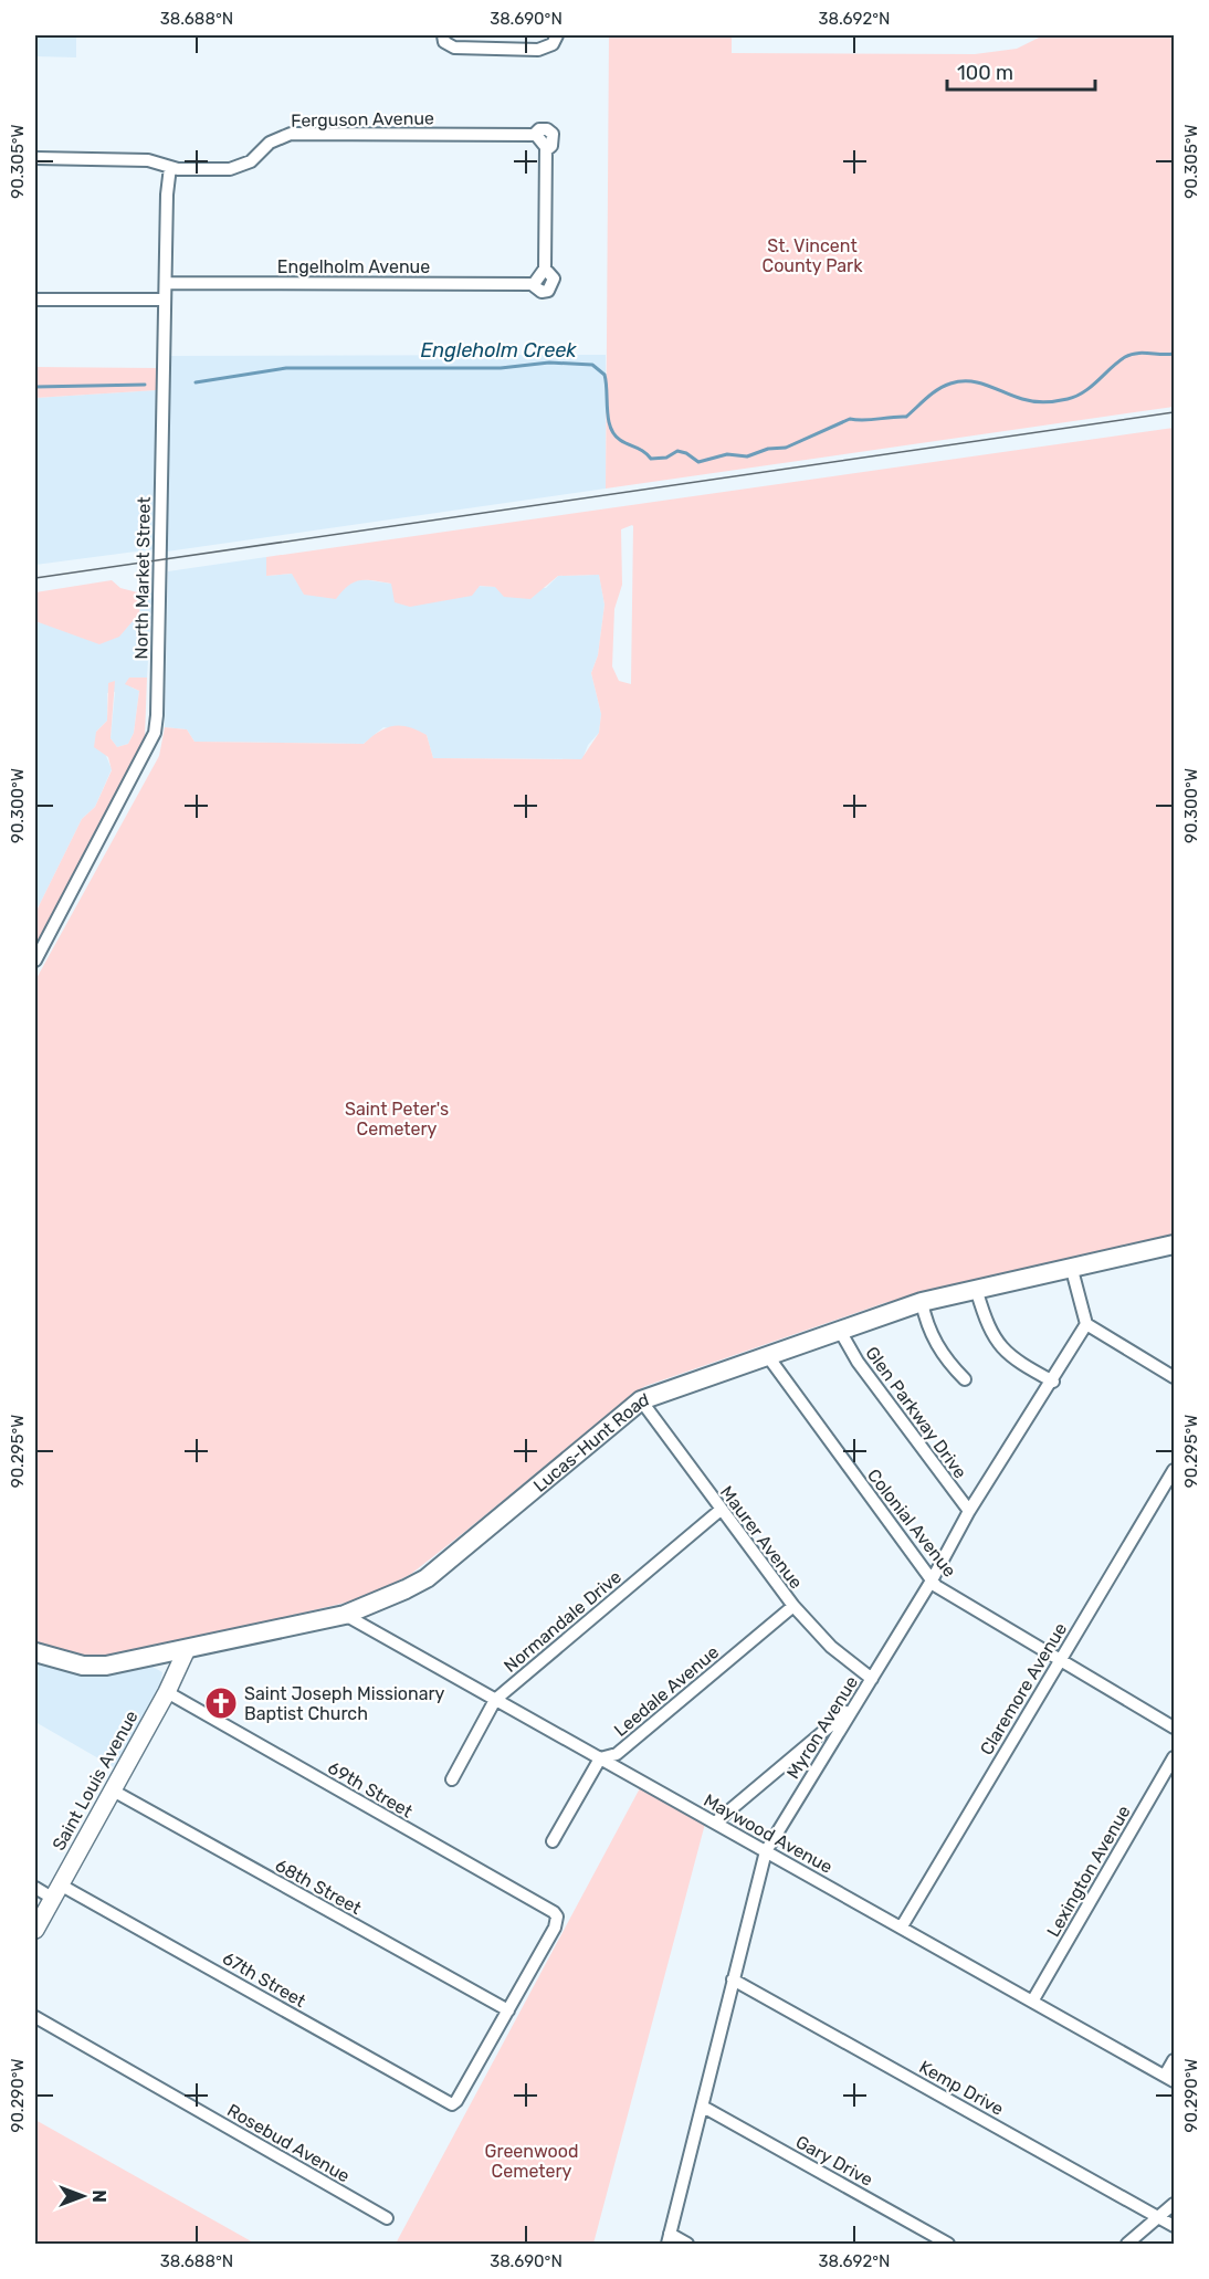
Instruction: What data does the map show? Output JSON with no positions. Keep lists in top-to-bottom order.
{
  "streets": {
    "main road": ["Lucas-Hunt Road"],
    "street": [
      "Ferguson Avenue",
      "Engelholm Avenue",
      "North Market Street",
      "Glen Parkway Drive",
      "Colonial Avenue",
      "Maurer Avenue",
      "Normandale Drive",
      "Claremore Avenue",
      "Leedale Avenue",
      "Myron Avenue",
      "Saint Louis Avenue",
      "69th Street",
      "Maywood Avenue",
      "Lexington Avenue",
      "68th Street",
      "67th Street",
      "Kemp Drive",
      "Rosebud Avenue",
      "Gary Drive"
    ]
  },
  "crossings": [
    ["Ferguson Avenue", "Engelholm Avenue"],
    ["Ferguson Avenue", "North Market Street"],
    ["Engelholm Avenue", "North Market Street"],
    ["Glen Parkway Drive", "Lucas-Hunt Road"],
    ["Glen Parkway Drive", "Myron Avenue"],
    ["Lucas-Hunt Road", "Colonial Avenue"],
    ["Lucas-Hunt Road", "Maurer Avenue"],
    ["Lucas-Hunt Road", "Saint Louis Avenue"],
    ["Lucas-Hunt Road", "Maywood Avenue"],
    ["Colonial Avenue", "Claremore Avenue"],
    ["Colonial Avenue", "Myron Avenue"],
    ["Maurer Avenue", "Normandale Drive"],
    ["Maurer Avenue", "Leedale Avenue"],
    ["Maurer Avenue", "Myron Avenue"],
    ["Normandale Drive", "Maywood Avenue"],
    ["Claremore Avenue", "Maywood Avenue"],
    ["Leedale Avenue", "Maywood Avenue"],
    ["Myron Avenue", "Maywood Avenue"],
    ["Myron Avenue", "Kemp Drive"],
    ["Myron Avenue", "Gary Drive"],
    ["Saint Louis Avenue", "69th Street"],
    ["Saint Louis Avenue", "68th Street"],
    ["Saint Louis Avenue", "67th Street"],
    ["69th Street", "68th Street"],
    ["69th Street", "67th Street"],
    ["Maywood Avenue", "Lexington Avenue"],
    ["68th Street", "67th Street"]
  ],
  "water": ["Engleholm Creek"],
  "parks": ["St. Vincent County Park", "Saint Peter's Cemetery", "Greenwood Cemetery"],
  "places": {
    "church": ["Saint Joseph Missionary Baptist Church"]
  },
  "scale_bar": "100 m",
  "north": "right",
  "coordinates": [
    "38.688°N",
    "38.690°N",
    "38.692°N",
    "90.305°W",
    "90.300°W",
    "90.295°W",
    "90.290°W"
  ]
}
